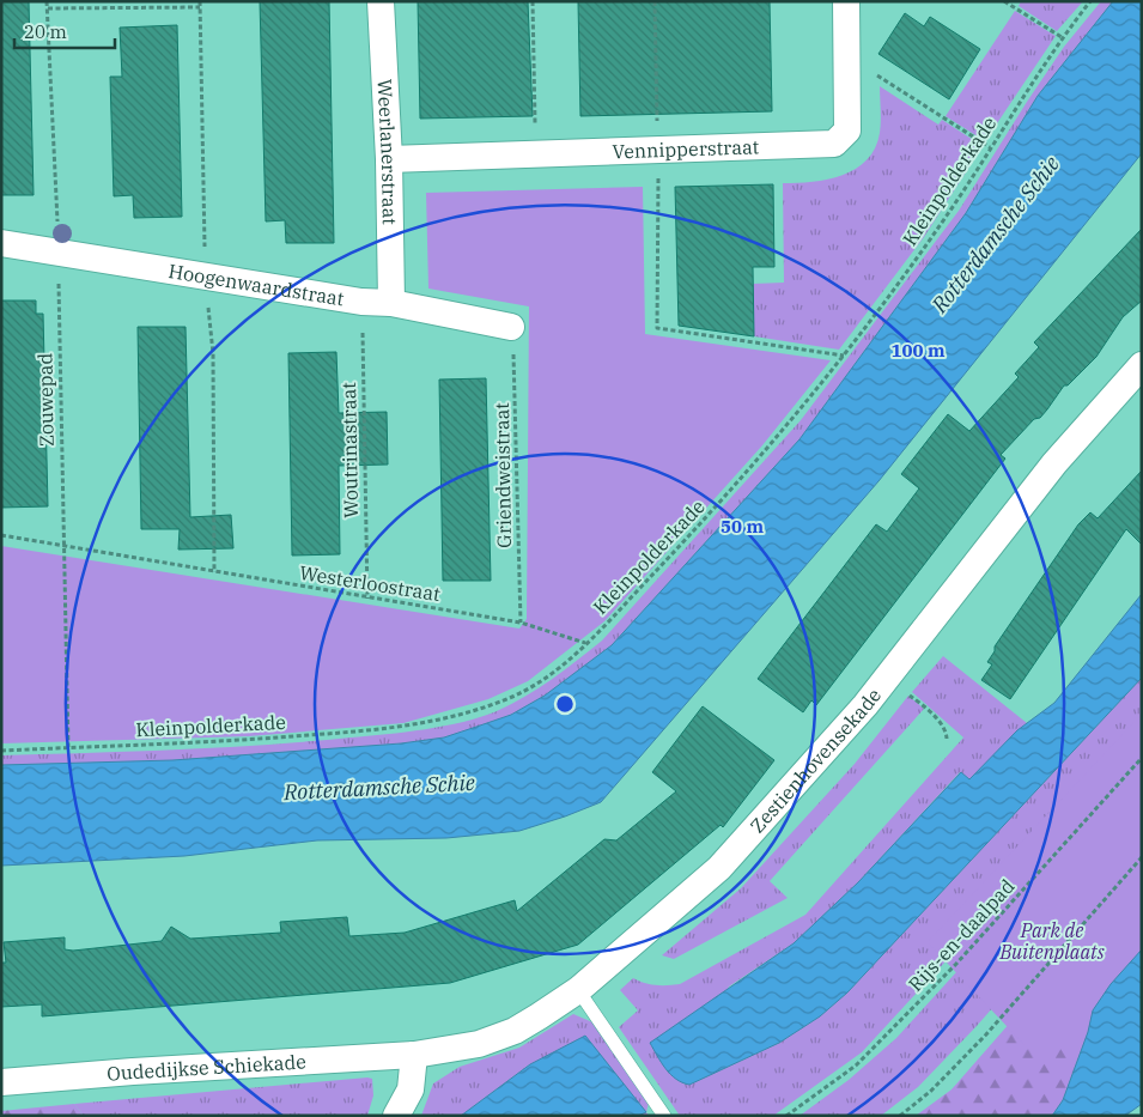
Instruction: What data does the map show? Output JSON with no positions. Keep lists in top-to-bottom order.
{
  "streets": {
    "street": [
      "Vennipperstraat",
      "Weerlanerstraat",
      "Hoogenwaardstraat",
      "Zestienhovensekade",
      "Oudedijkse Schiekade"
    ],
    "path": [
      "Kleinpolderkade",
      "Zouwepad",
      "Woutrinastraat",
      "Griendweistraat",
      "Westerloostraat",
      "Rijs-en-daalpad"
    ]
  },
  "crossings": [
    ["Vennipperstraat", "Weerlanerstraat"],
    ["Weerlanerstraat", "Hoogenwaardstraat"],
    ["Kleinpolderkade", "Zouwepad"],
    ["Kleinpolderkade", "Westerloostraat"],
    ["Hoogenwaardstraat", "Zouwepad"],
    ["Hoogenwaardstraat", "Woutrinastraat"],
    ["Hoogenwaardstraat", "Griendweistraat"],
    ["Zouwepad", "Westerloostraat"],
    ["Woutrinastraat", "Westerloostraat"],
    ["Griendweistraat", "Westerloostraat"],
    ["Zestienhovensekade", "Oudedijkse Schiekade"]
  ],
  "water": ["Rotterdamsche Schie"],
  "parks": ["Park de Buitenplaats"],
  "scale_bar": "20 m",
  "rings": ["100 m", "50 m"]
}
